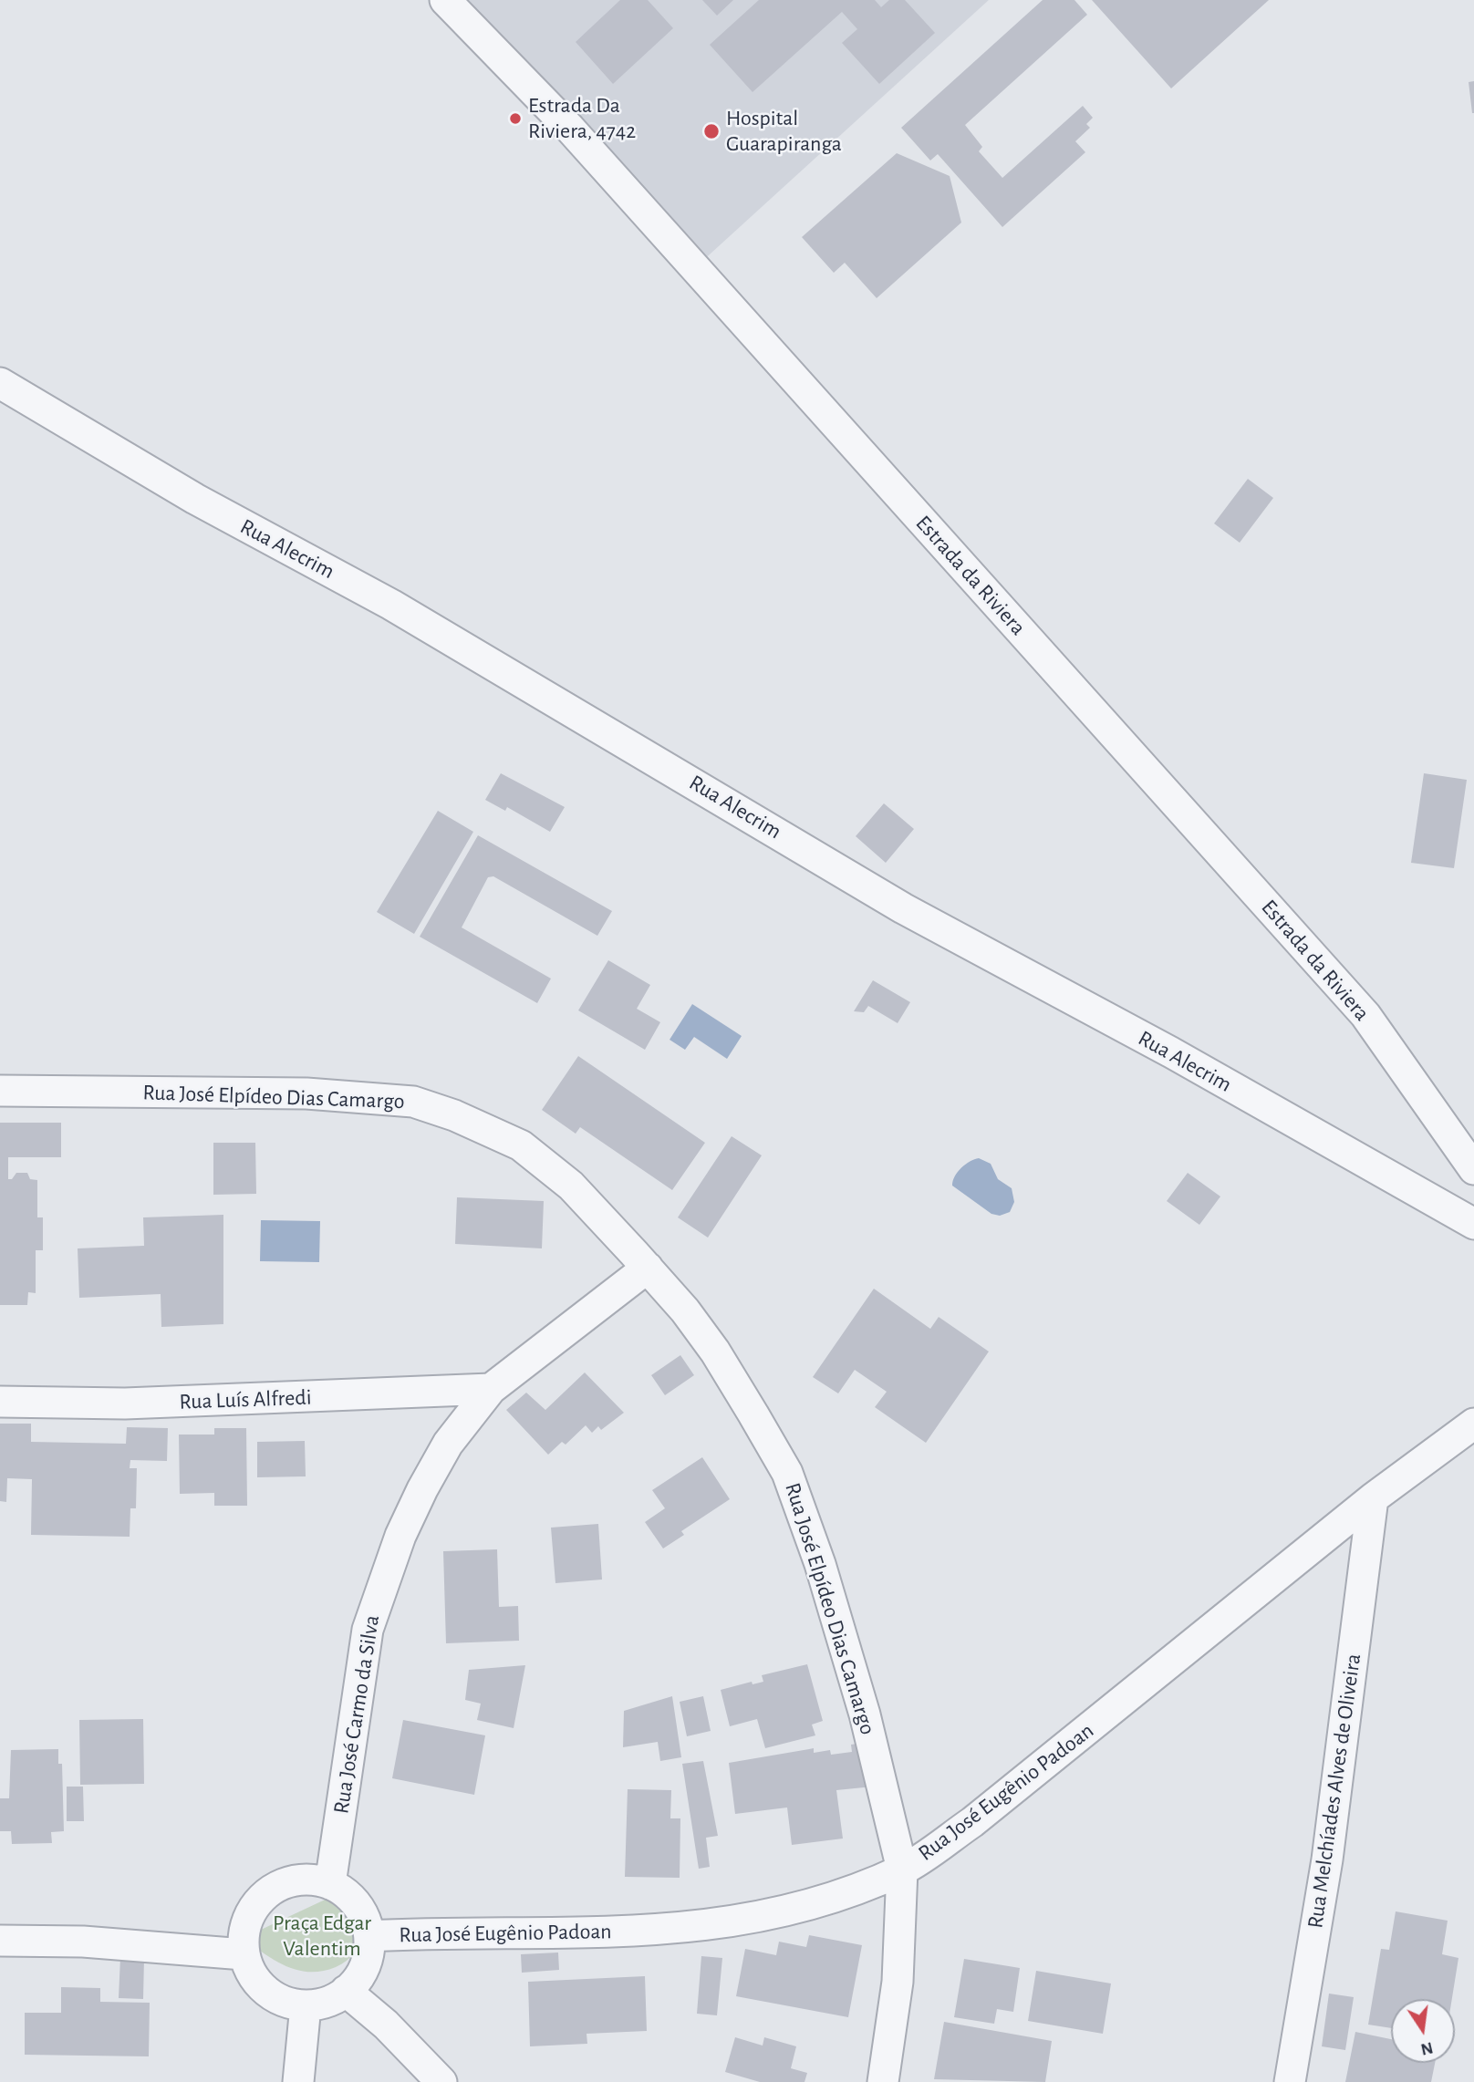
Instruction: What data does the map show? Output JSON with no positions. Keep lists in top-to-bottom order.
{
  "streets": {
    "street": [
      "Rua Alecrim",
      "Estrada da Riviera",
      "Rua José Elpídeo Dias Camargo",
      "Rua Luís Alfredi",
      "Rua José Carmo da Silva",
      "Rua Melchíades Alves de Oliveira",
      "Rua José Eugênio Padoan"
    ]
  },
  "crossings": [
    ["Rua José Elpídeo Dias Camargo", "Rua José Carmo da Silva"],
    ["Rua José Elpídeo Dias Camargo", "Rua José Eugênio Padoan"],
    ["Rua Luís Alfredi", "Rua José Carmo da Silva"],
    ["Rua José Carmo da Silva", "Rua José Eugênio Padoan"],
    ["Rua Melchíades Alves de Oliveira", "Rua José Eugênio Padoan"]
  ],
  "parks": ["Praça Edgar Valentim"],
  "places": ["Estrada Da Riviera, 4742", "Hospital Guarapiranga"],
  "north": "bottom"
}
